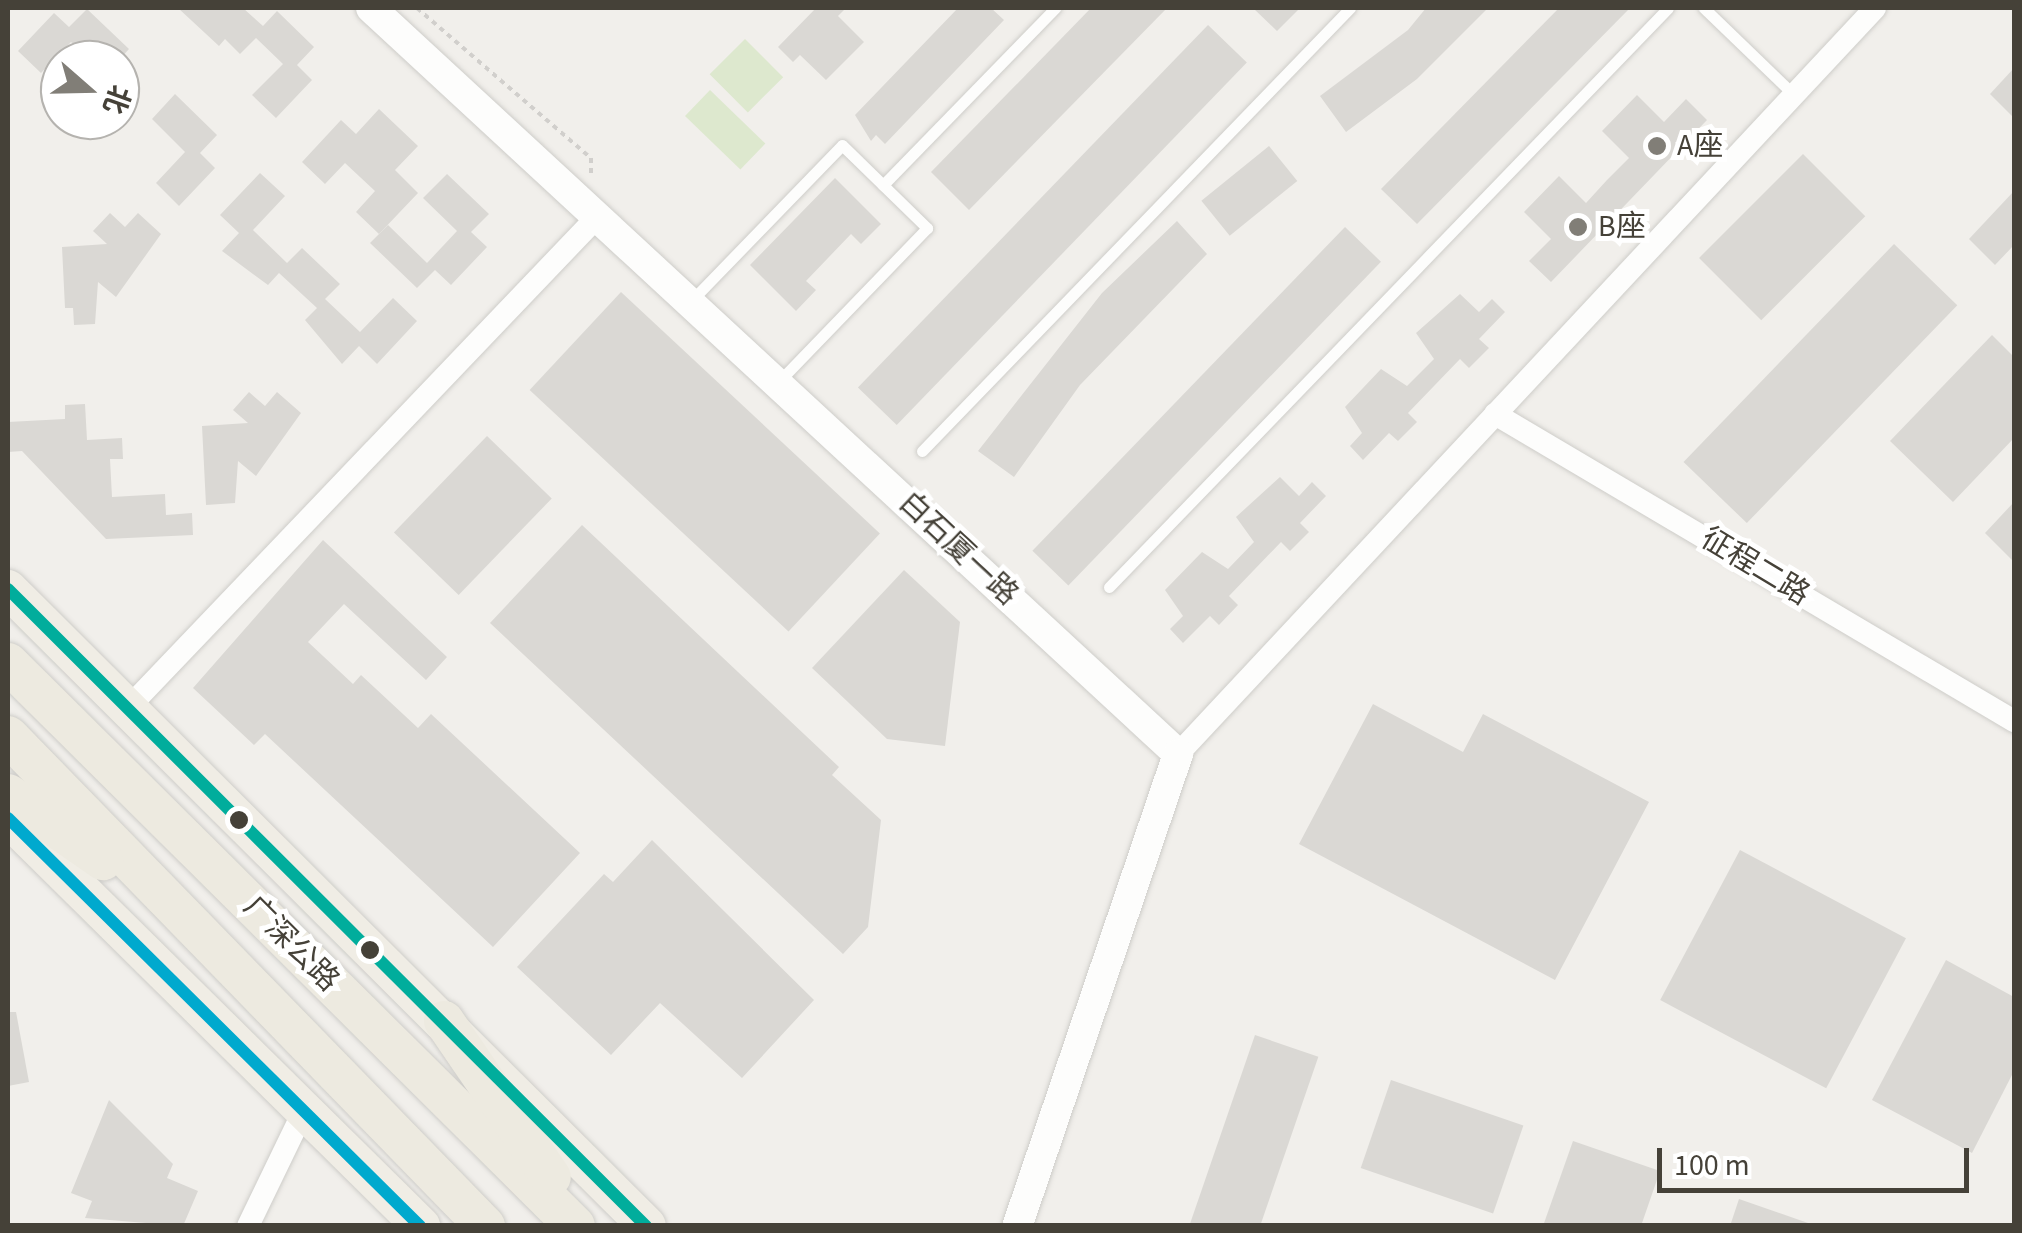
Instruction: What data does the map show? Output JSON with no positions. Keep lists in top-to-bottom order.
{
  "streets": {
    "highway": ["广深公路"],
    "street": ["白石厦一路", "征程二路"]
  },
  "places": ["A座", "B座"],
  "scale_bar": "100 m",
  "north": "right"
}
